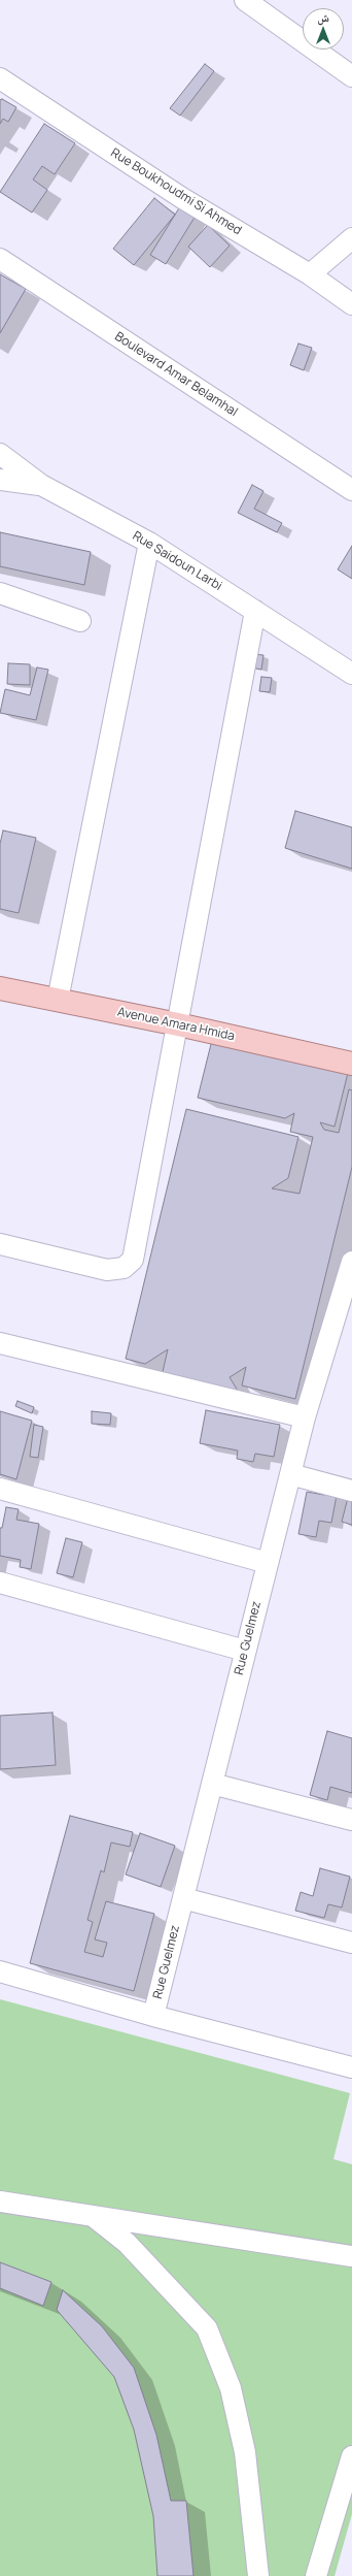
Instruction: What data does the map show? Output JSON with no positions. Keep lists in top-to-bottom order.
{
  "streets": {
    "main road": ["Avenue Amara Hmida"],
    "street": [
      "Rue Boukhoudmi Si Ahmed",
      "Boulevard Amar Belamhal",
      "Rue Saidoun Larbi",
      "Rue Guelmez"
    ]
  },
  "north": "top"
}
